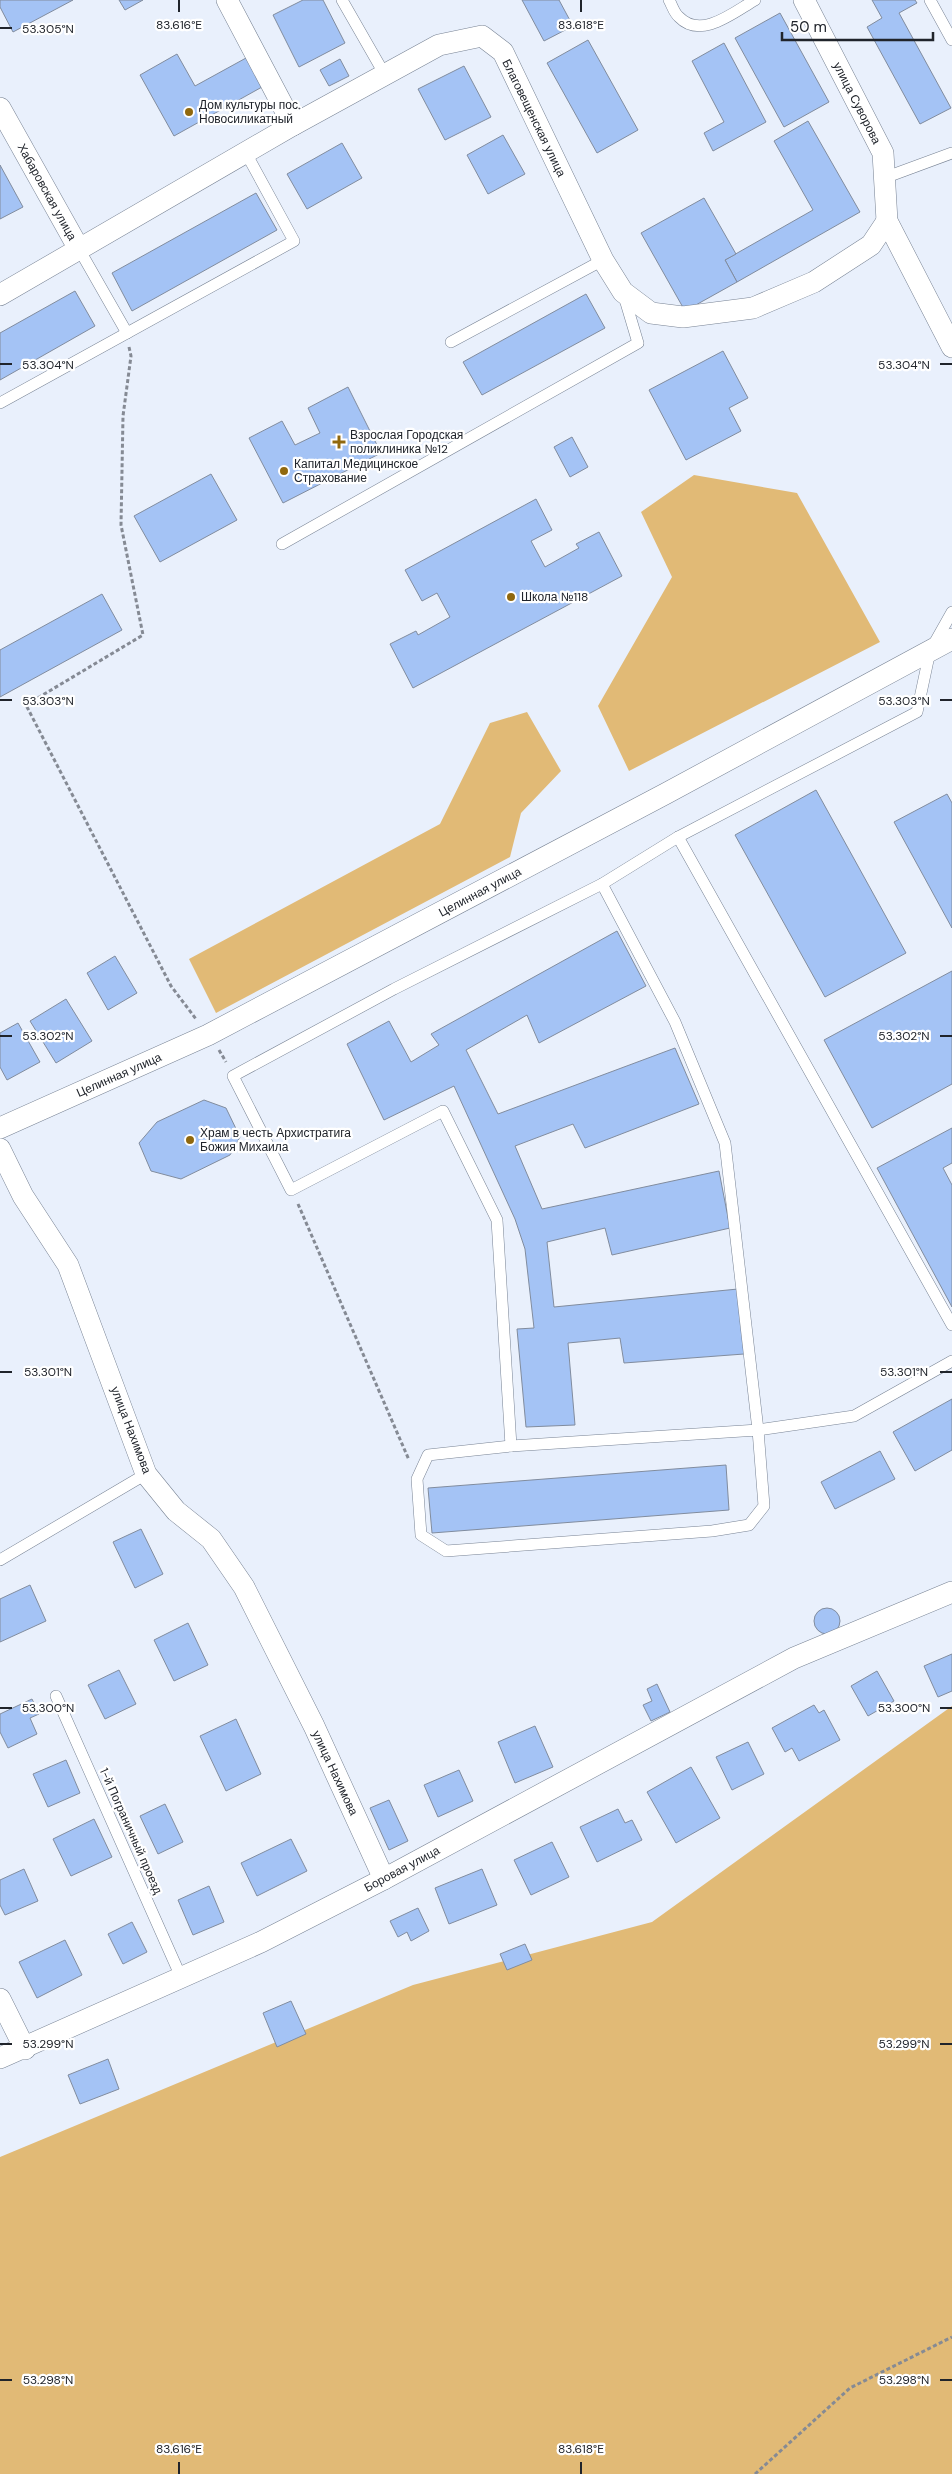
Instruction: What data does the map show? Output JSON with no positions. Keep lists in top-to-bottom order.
{
  "streets": {
    "street": [
      "улица Суворова",
      "Благовещенская улица",
      "Хабаровская улица",
      "Целинная улица",
      "улица Нахимова",
      "Боровая улица"
    ],
    "lane": ["1-й Пограничный проезд"]
  },
  "crossings": [
    ["улица Суворова", "Благовещенская улица"],
    ["Благовещенская улица", "Хабаровская улица"],
    ["улица Нахимова", "Боровая улица"],
    ["1-й Пограничный проезд", "Боровая улица"]
  ],
  "places": {
    "other": [
      "Дом культуры пос. Новосиликатный",
      "Капитал Медицинское Страхование",
      "Школа №118",
      "Храм в честь Архистратига Божия Михаила"
    ],
    "health": ["Взрослая Городская поликлиника №12"]
  },
  "scale_bar": "50 m",
  "coordinates": [
    "83.616°E",
    "83.618°E",
    "53.305°N",
    "53.304°N",
    "53.303°N",
    "53.302°N",
    "53.301°N",
    "53.300°N",
    "53.299°N",
    "53.298°N"
  ]
}
